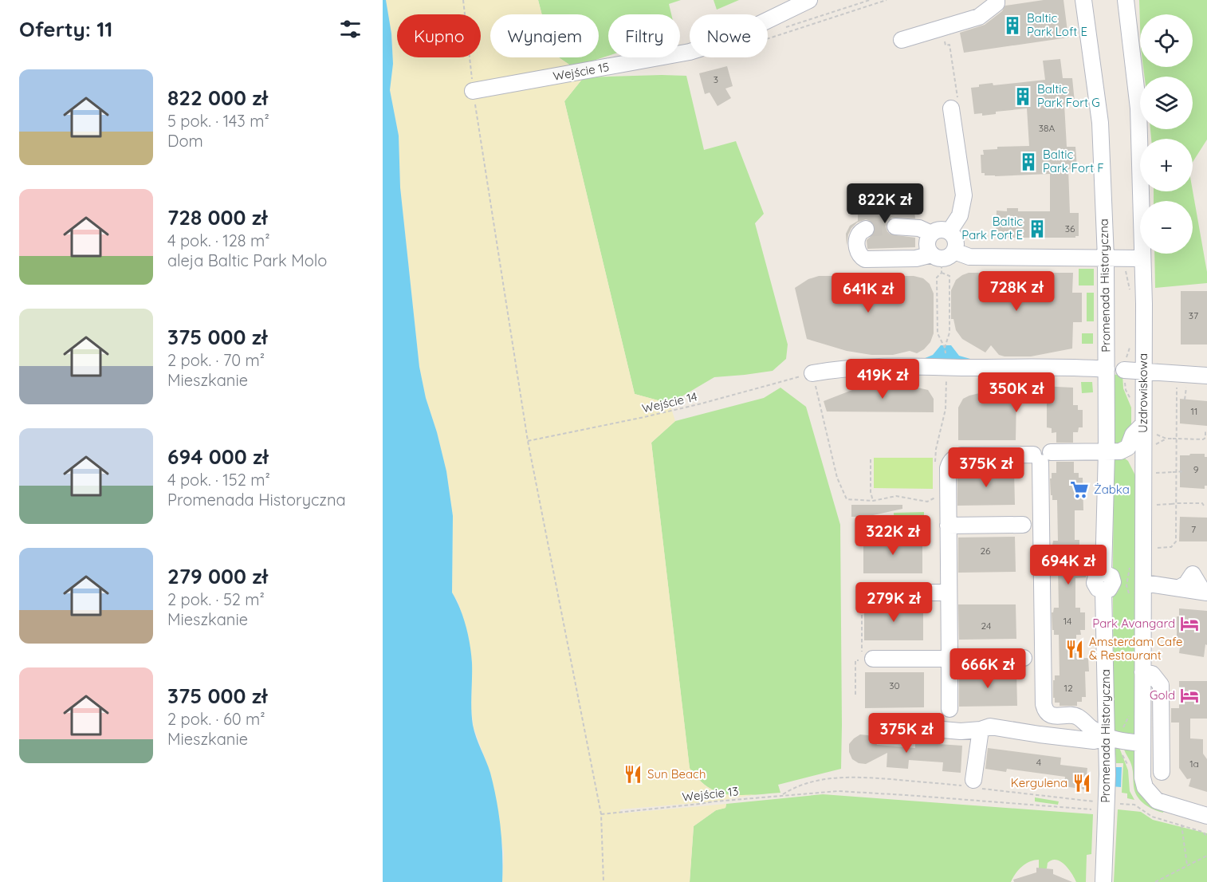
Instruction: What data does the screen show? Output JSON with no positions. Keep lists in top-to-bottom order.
{
  "streets": {
    "street": ["Wejście 15", "Promenada Historyczna", "Uzdrowiskowa"],
    "path": ["Wejście 14", "Wejście 13"]
  },
  "crossings": [
    ["Promenada Historyczna", "Wejście 13"]
  ],
  "places": {
    "building": [
      "Baltic Park Loft E",
      "Baltic Park Fort G",
      "Baltic Park Fort F",
      "Baltic Park Fort E"
    ],
    "supermarket": ["Żabka"],
    "hotel": ["Park Avangard", "Gold"],
    "restaurant": ["Amsterdam Cafe & Restaurant", "Sun Beach", "Kergulena"]
  },
  "house_numbers": [
    "3",
    "38A",
    "36",
    "37",
    "11",
    "9",
    "7",
    "26",
    "14",
    "24",
    "30",
    "12",
    "4",
    "1a"
  ],
  "page": {
    "heading": "Oferty: 11",
    "map_buttons": ["+", "−"],
    "chip": [
      "Kupno",
      "Wynajem",
      "Filtry",
      "Nowe"
    ],
    "list": [
      {
        "name": "822 000 zł",
        "note": "5 pok. · 143 m² · Dom"
      },
      {
        "name": "728 000 zł",
        "note": "4 pok. · 128 m² · aleja Baltic Park Molo"
      },
      {
        "name": "375 000 zł",
        "note": "2 pok. · 70 m² · Mieszkanie"
      },
      {
        "name": "694 000 zł",
        "note": "4 pok. · 152 m² · Promenada Historyczna"
      },
      {
        "name": "279 000 zł",
        "note": "2 pok. · 52 m² · Mieszkanie"
      },
      {
        "name": "375 000 zł",
        "note": "2 pok. · 60 m² · Mieszkanie"
      }
    ],
    "price": [
      "822K zł",
      "728K zł",
      "641K zł",
      "419K zł",
      "350K zł",
      "375K zł",
      "322K zł",
      "694K zł",
      "279K zł",
      "666K zł",
      "375K zł"
    ]
  }
}
